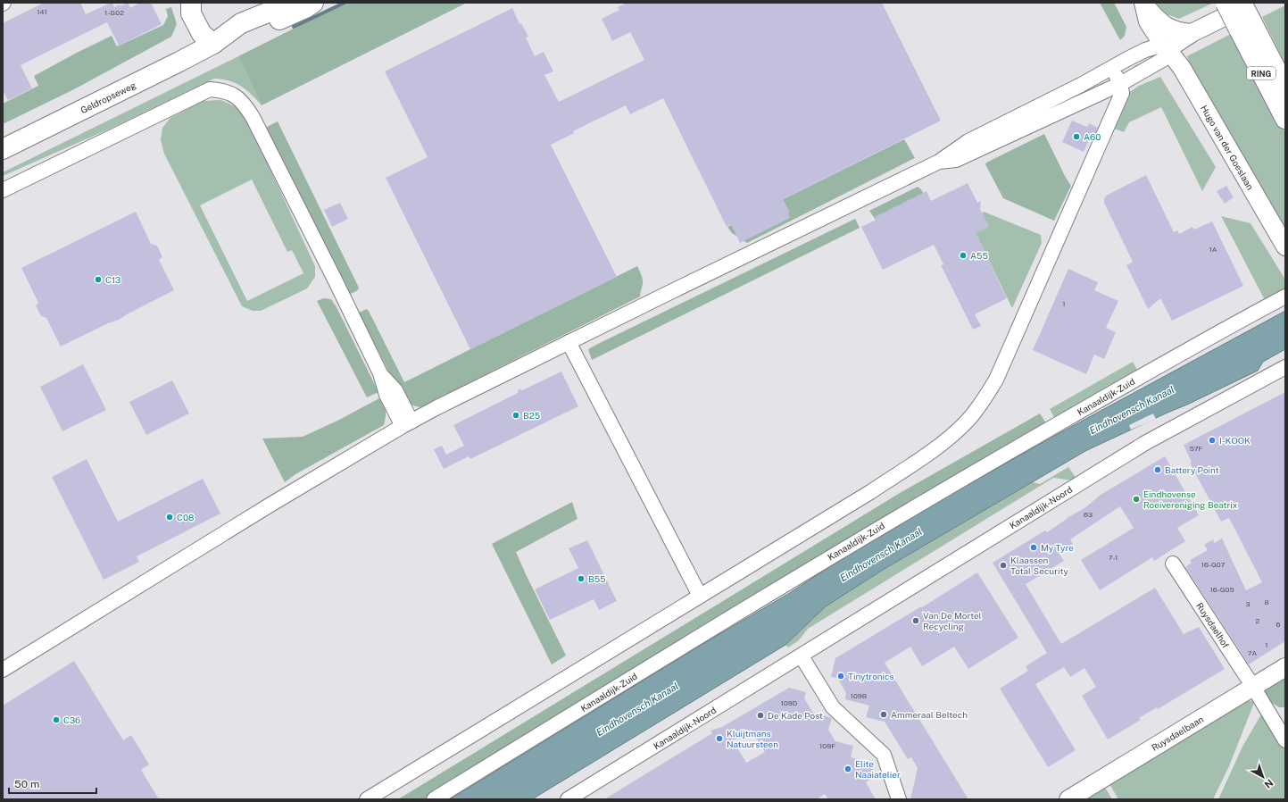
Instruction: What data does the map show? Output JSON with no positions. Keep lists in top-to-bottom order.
{
  "streets": {
    "main road": ["RING", "Geldropseweg"],
    "street": [
      "Hugo van der Goeslaan",
      "Kanaaldijk-Zuid",
      "Kanaaldijk-Noord",
      "Ruysdaelhof",
      "Ruysdaelbaan"
    ]
  },
  "crossings": [
    ["Ruysdaelhof", "Ruysdaelbaan"]
  ],
  "water": ["Eindhovensch Kanaal"],
  "places": [
    "A60",
    "A55",
    "C13",
    "B25",
    "I-KOOK",
    "Battery Point",
    "Eindhovense Roeivereniging Beatrix",
    "C08",
    "My Tyre",
    "Klaassen Total Security",
    "B55",
    "Van De Mortel Recycling",
    "Tinytronics",
    "Ammeraal Beltech",
    "De Kade Post",
    "C36",
    "Kluijtmans Natuursteen",
    "Elite Naaiatelier"
  ],
  "house_numbers": [
    "141",
    "1-G02",
    "1A",
    "1",
    "57F",
    "63",
    "7-1",
    "16-G07",
    "16-G05",
    "8",
    "3",
    "2",
    "6",
    "1",
    "7A",
    "109B",
    "109D",
    "109F"
  ],
  "scale_bar": "50 m",
  "north": "bottom right"
}
